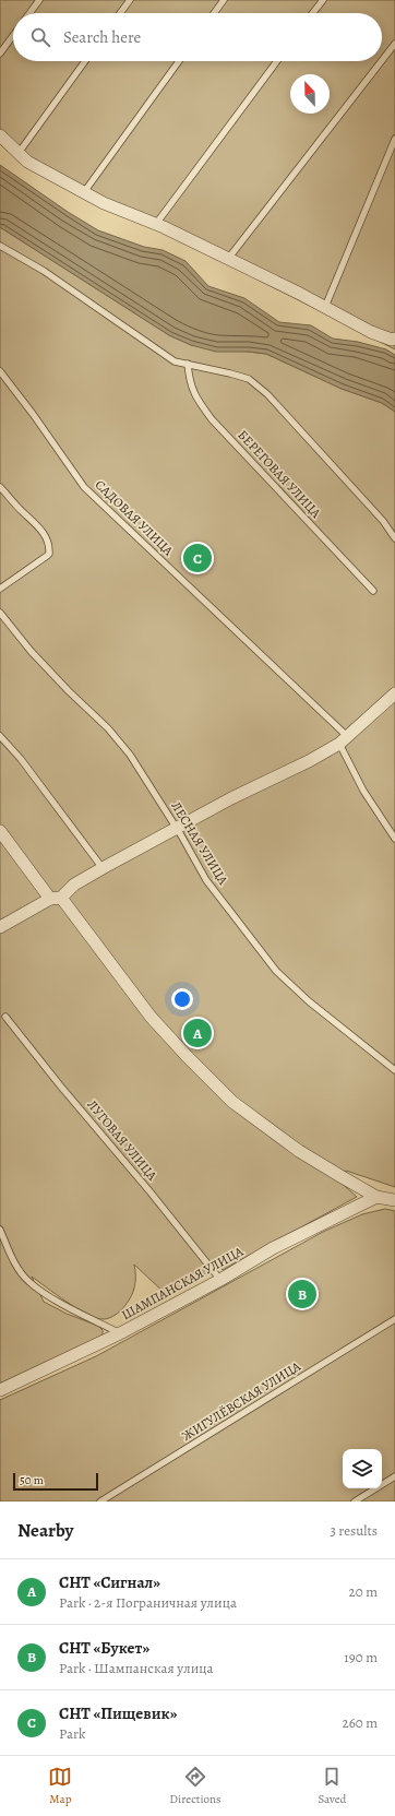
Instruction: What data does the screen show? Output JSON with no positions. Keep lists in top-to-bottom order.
{
  "streets": {
    "street": ["ШАМПАНСКАЯ УЛИЦА"],
    "lane": [
      "БЕРЕГОВАЯ УЛИЦА",
      "САДОВАЯ УЛИЦА",
      "ЛЕСНАЯ УЛИЦА",
      "ЛУГОВАЯ УЛИЦА",
      "ЖИГУЛЁВСКАЯ УЛИЦА"
    ]
  },
  "crossings": [
    ["ЛУГОВАЯ УЛИЦА", "ШАМПАНСКАЯ УЛИЦА"]
  ],
  "scale_bar": "50 m",
  "north": "top",
  "page": {
    "search": "Search here",
    "pins": ["C", "A", "B"],
    "scale": "50 m",
    "heading": ["Nearby", "3 results"],
    "list": [
      {
        "mark": "A",
        "name": "СНТ «Сигнал»",
        "note": "Park · 2-я Пограничная улица",
        "value": "20 m"
      },
      {
        "mark": "B",
        "name": "СНТ «Букет»",
        "note": "Park · Шампанская улица",
        "value": "190 m"
      },
      {
        "mark": "C",
        "name": "СНТ «Пищевик»",
        "note": "Park",
        "value": "260 m"
      }
    ],
    "nav": ["Map", "Directions", "Saved"]
  }
}
